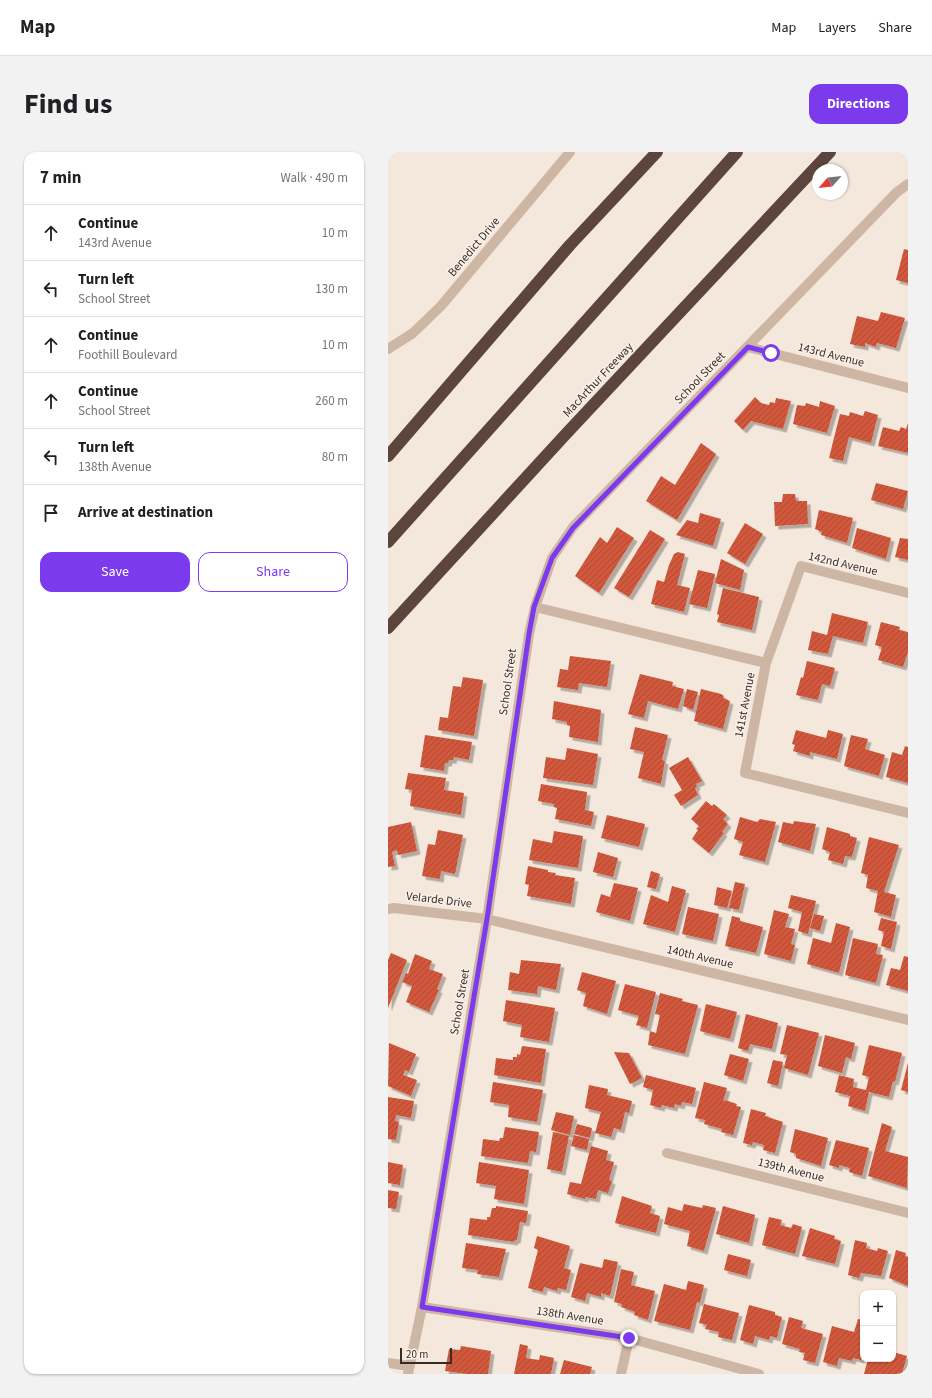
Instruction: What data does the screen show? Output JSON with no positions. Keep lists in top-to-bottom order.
{
  "streets": {
    "highway": ["MacArthur Freeway"],
    "street": [
      "Benedict Drive",
      "143rd Avenue",
      "School Street",
      "142nd Avenue",
      "141st Avenue",
      "Velarde Drive",
      "140th Avenue",
      "139th Avenue",
      "138th Avenue"
    ]
  },
  "crossings": [
    ["143rd Avenue", "School Street"],
    ["School Street", "141st Avenue"],
    ["School Street", "Velarde Drive"],
    ["School Street", "140th Avenue"],
    ["School Street", "138th Avenue"],
    ["142nd Avenue", "141st Avenue"],
    ["Velarde Drive", "140th Avenue"]
  ],
  "scale_bar": "20 m",
  "north": "bottom left",
  "page": {
    "header": "Map",
    "nav": ["Map", "Layers", "Share"],
    "title": "Find us",
    "buttons": [
      "Directions",
      ["Save", "Share"]
    ],
    "heading": ["7 min", "Walk · 490 m"],
    "list": [
      ["Continue", "143rd Avenue", "10 m"],
      ["Turn left", "School Street", "130 m"],
      ["Continue", "Foothill Boulevard", "10 m"],
      ["Continue", "School Street", "260 m"],
      ["Turn left", "138th Avenue", "80 m"],
      "Arrive at destination"
    ],
    "map_buttons": ["+", "−"],
    "scale": "20 m"
  }
}
